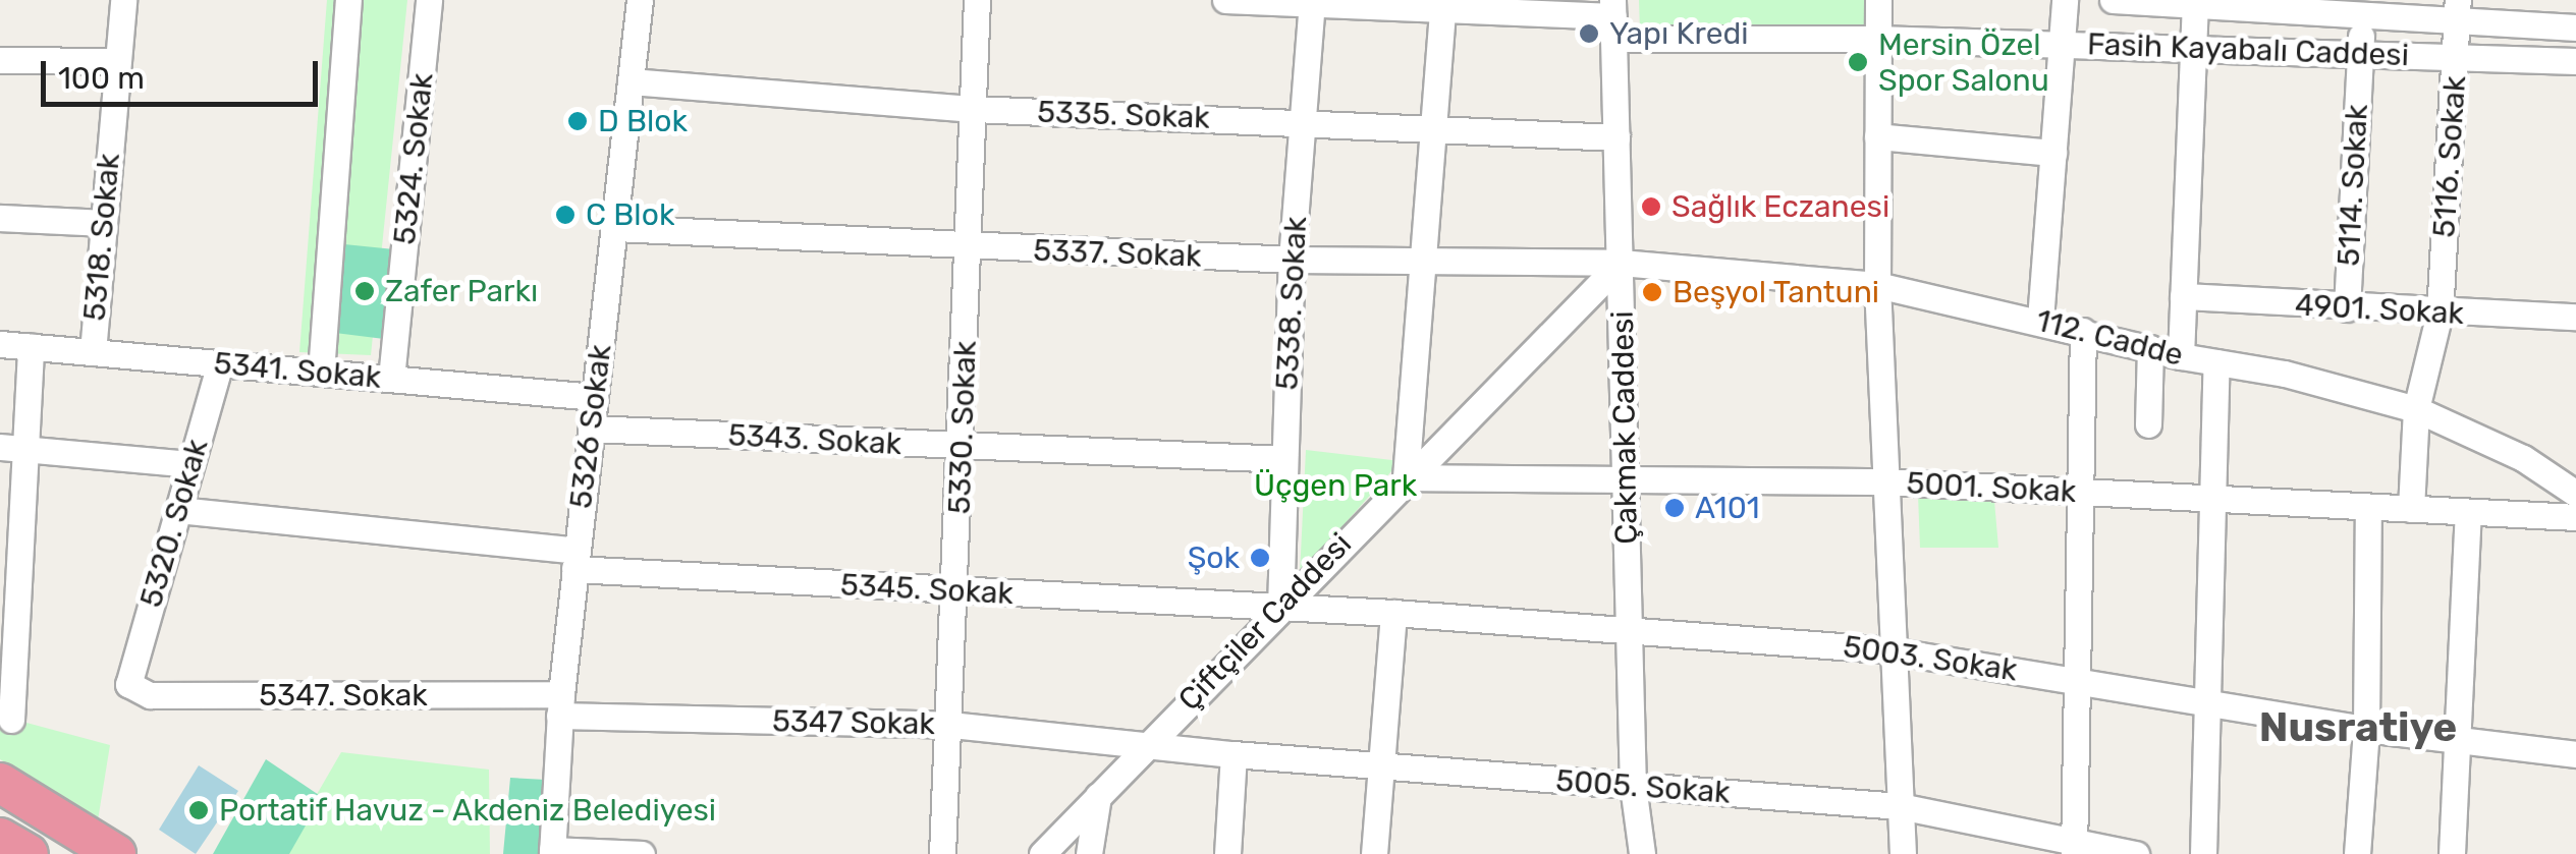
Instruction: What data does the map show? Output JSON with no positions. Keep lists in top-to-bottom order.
{
  "streets": {
    "street": [
      "Fasih Kayabalı Caddesi",
      "5335. Sokak",
      "5116. Sokak",
      "5324. Sokak",
      "5114. Sokak",
      "5318. Sokak",
      "5337. Sokak",
      "5338. Sokak",
      "4901. Sokak",
      "112. Cadde",
      "5341. Sokak",
      "5326 Sokak",
      "5330. Sokak",
      "Çakmak Caddesi",
      "5343. Sokak",
      "5001. Sokak",
      "5320. Sokak",
      "5345. Sokak",
      "Çiftçiler Caddesi",
      "5003. Sokak",
      "5347. Sokak",
      "5347 Sokak",
      "5005. Sokak"
    ]
  },
  "crossings": [
    ["Fasih Kayabalı Caddesi", "5116. Sokak"],
    ["Fasih Kayabalı Caddesi", "5114. Sokak"],
    ["Fasih Kayabalı Caddesi", "5338. Sokak"],
    ["Fasih Kayabalı Caddesi", "Çakmak Caddesi"],
    ["5335. Sokak", "5338. Sokak"],
    ["5335. Sokak", "5326 Sokak"],
    ["5335. Sokak", "5330. Sokak"],
    ["5335. Sokak", "Çakmak Caddesi"],
    ["5116. Sokak", "4901. Sokak"],
    ["5116. Sokak", "112. Cadde"],
    ["5116. Sokak", "5001. Sokak"],
    ["5324. Sokak", "5341. Sokak"],
    ["5114. Sokak", "4901. Sokak"],
    ["5318. Sokak", "5341. Sokak"],
    ["5337. Sokak", "5338. Sokak"],
    ["5337. Sokak", "112. Cadde"],
    ["5337. Sokak", "5326 Sokak"],
    ["5337. Sokak", "5330. Sokak"],
    ["5337. Sokak", "Çakmak Caddesi"],
    ["5337. Sokak", "Çiftçiler Caddesi"],
    ["5338. Sokak", "5343. Sokak"],
    ["5338. Sokak", "5345. Sokak"],
    ["5338. Sokak", "Çiftçiler Caddesi"],
    ["5338. Sokak", "5003. Sokak"],
    ["112. Cadde", "Çakmak Caddesi"],
    ["112. Cadde", "Çiftçiler Caddesi"],
    ["5341. Sokak", "5326 Sokak"],
    ["5341. Sokak", "5320. Sokak"],
    ["5326 Sokak", "5343. Sokak"],
    ["5326 Sokak", "5345. Sokak"],
    ["5326 Sokak", "5347. Sokak"],
    ["5326 Sokak", "5347 Sokak"],
    ["5330. Sokak", "5343. Sokak"],
    ["5330. Sokak", "5345. Sokak"],
    ["5330. Sokak", "5347 Sokak"],
    ["Çakmak Caddesi", "5001. Sokak"],
    ["Çakmak Caddesi", "Çiftçiler Caddesi"],
    ["Çakmak Caddesi", "5003. Sokak"],
    ["Çakmak Caddesi", "5005. Sokak"],
    ["5001. Sokak", "Çiftçiler Caddesi"],
    ["5320. Sokak", "5345. Sokak"],
    ["5320. Sokak", "5347. Sokak"],
    ["5345. Sokak", "Çiftçiler Caddesi"],
    ["5345. Sokak", "5003. Sokak"],
    ["Çiftçiler Caddesi", "5003. Sokak"],
    ["Çiftçiler Caddesi", "5347 Sokak"],
    ["Çiftçiler Caddesi", "5005. Sokak"],
    ["5347. Sokak", "5347 Sokak"],
    ["5347 Sokak", "5005. Sokak"]
  ],
  "districts": ["Nusratiye"],
  "parks": ["Üçgen Park"],
  "places": [
    "Yapı Kredi",
    "Mersin Özel Spor Salonu",
    "D Blok",
    "Sağlık Eczanesi",
    "C Blok",
    "Zafer Parkı",
    "Beşyol Tantuni",
    "A101",
    "Şok",
    "Portatif Havuz - Akdeniz Belediyesi"
  ],
  "scale_bar": "100 m"
}
